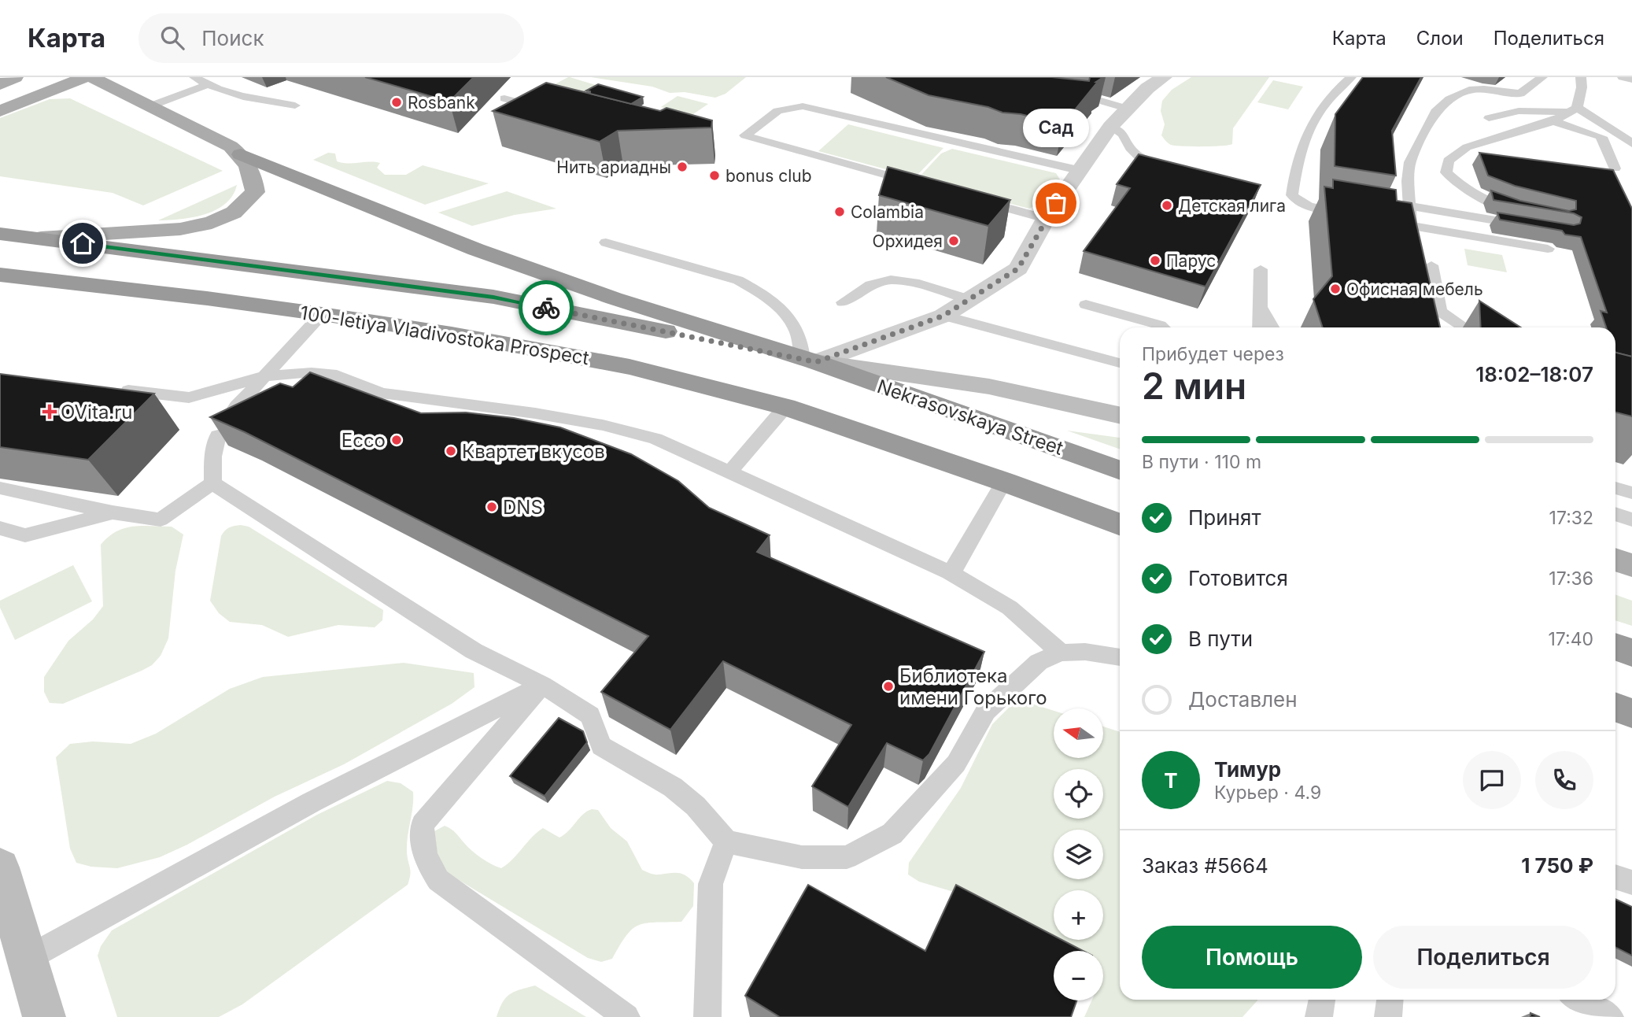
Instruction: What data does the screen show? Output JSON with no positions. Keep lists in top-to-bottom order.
{
  "streets": {
    "highway": ["100-letiya Vladivostoka Prospect", "Nekrasovskaya Street"]
  },
  "places": {
    "other": [
      "Rosbank",
      "Нить ариадны",
      "bonus club",
      "Сад",
      "Детская лига",
      "Colambia",
      "Орхидея",
      "Парус",
      "Офисная мебель",
      "Ecco",
      "Квартет вкусов",
      "DNS",
      "Библиотека имени Горького"
    ],
    "health": ["OVita.ru"]
  },
  "north": "left",
  "page": {
    "header": "Карта",
    "search": "Поиск",
    "nav": ["Карта", "Слои", "Поделиться"],
    "bubble": "Сад",
    "heading": ["2 мин", "Прибудет через", "18:02–18:07"],
    "panel": [
      "Тимур",
      "Курьер · 4.9",
      "Заказ #5664",
      "1 750 ₽"
    ],
    "bar": "В пути · 110 m",
    "list": [
      ["Принят", "17:32"],
      ["Готовится", "17:36"],
      ["В пути", "17:40"],
      "Доставлен"
    ],
    "map_buttons": ["+", "−"],
    "round": "Т",
    "buttons": ["Помощь", "Поделиться"]
  }
}
